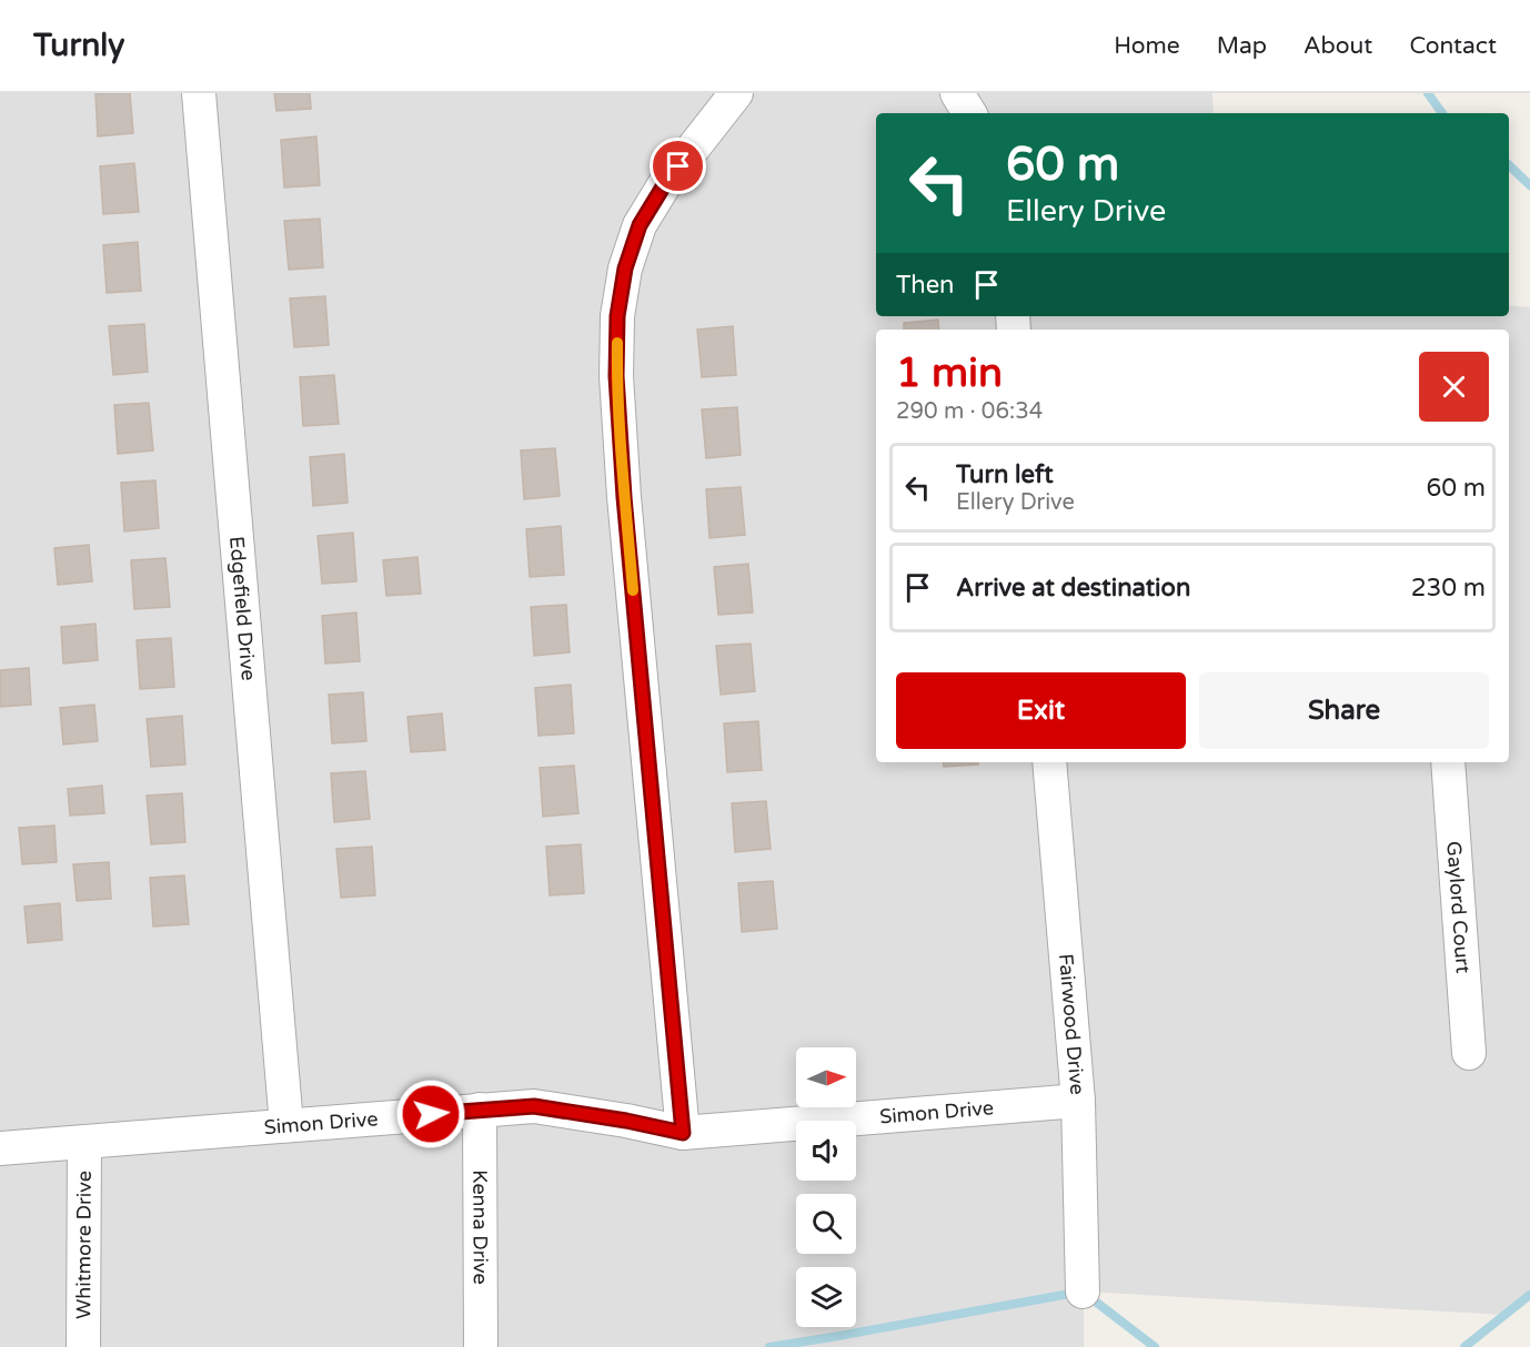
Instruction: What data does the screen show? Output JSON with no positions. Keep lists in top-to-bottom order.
{
  "streets": {
    "street": [
      "Edgefield Drive",
      "Gaylord Court",
      "Fairwood Drive",
      "Simon Drive",
      "Kenna Drive",
      "Whitmore Drive"
    ]
  },
  "crossings": [
    ["Edgefield Drive", "Simon Drive"],
    ["Fairwood Drive", "Simon Drive"],
    ["Simon Drive", "Kenna Drive"],
    ["Simon Drive", "Whitmore Drive"]
  ],
  "north": "right",
  "page": {
    "header": "Turnly",
    "nav": [
      "Home",
      "Map",
      "About",
      "Contact"
    ],
    "turn": ["60 m", "Ellery Drive"],
    "then": "Then",
    "heading": ["1 min", "290 m · 06:34"],
    "list": [
      {
        "name": "Turn left",
        "note": "Ellery Drive",
        "value": "60 m"
      },
      {
        "name": "Arrive at destination",
        "value": "230 m"
      }
    ],
    "buttons": ["Exit", "Share"]
  }
}
